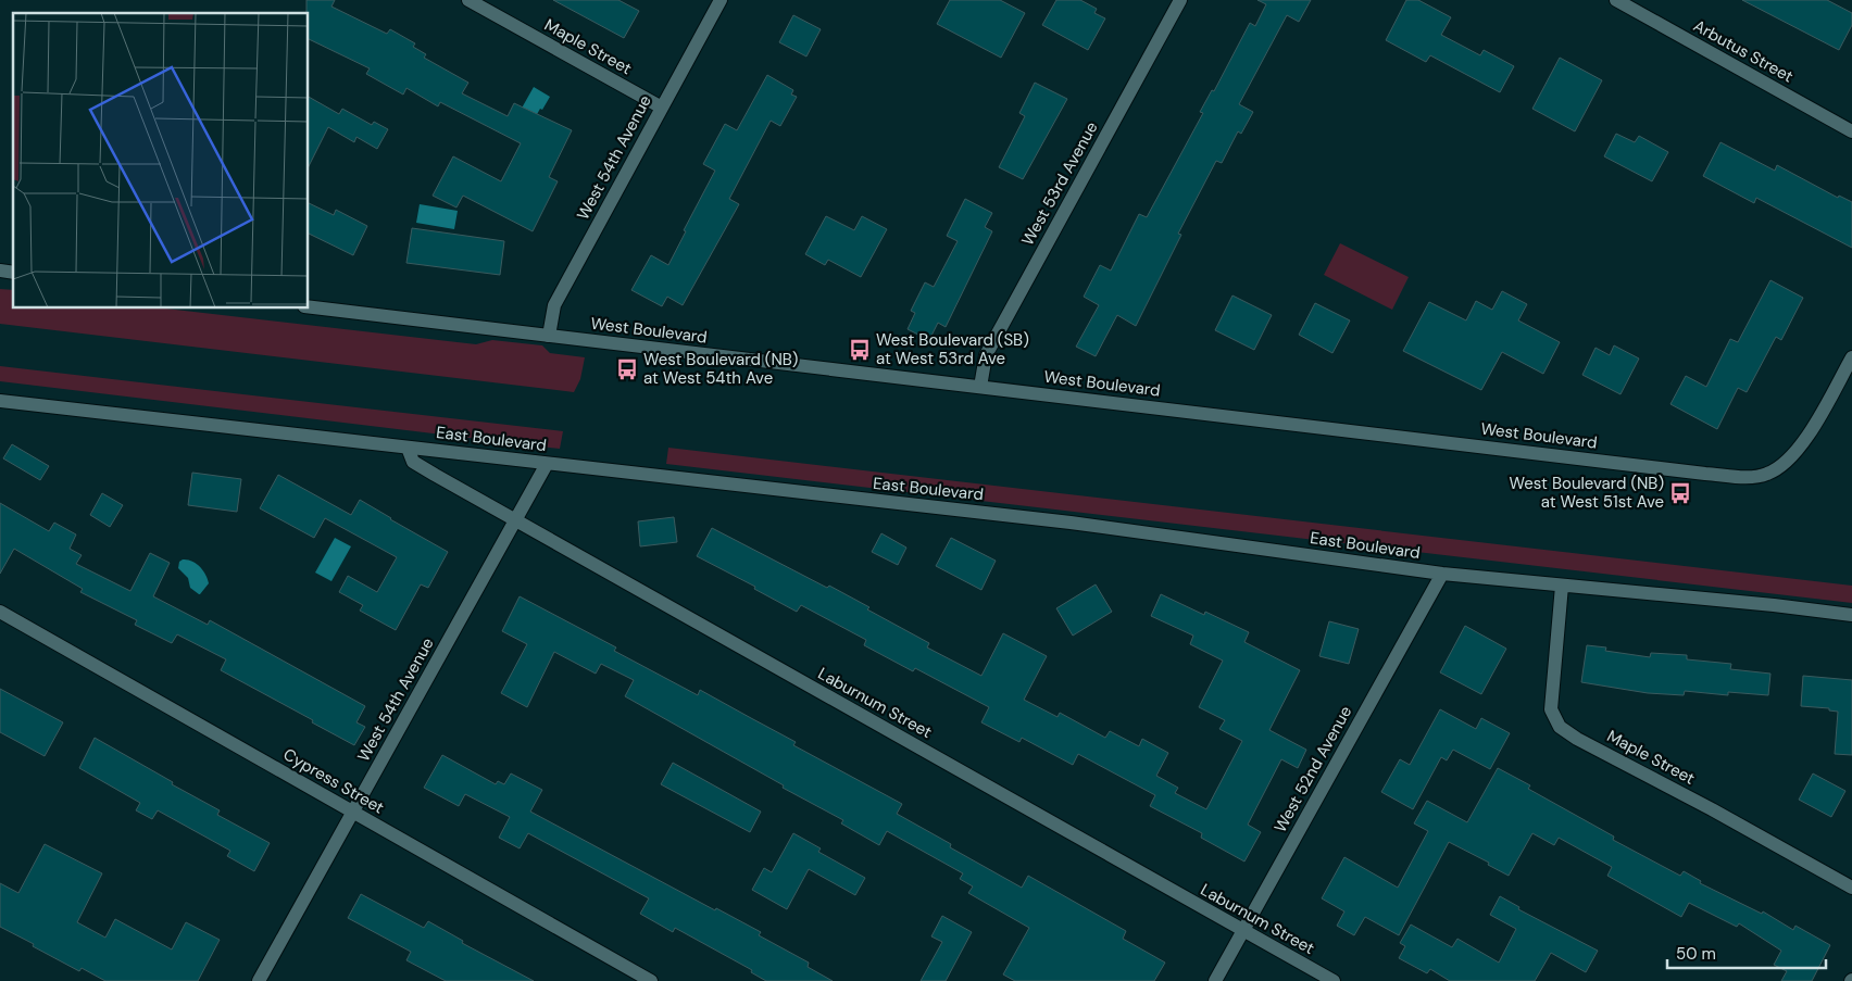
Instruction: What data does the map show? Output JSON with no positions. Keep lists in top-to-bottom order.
{
  "streets": {
    "street": [
      "Maple Street",
      "Arbutus Street",
      "West 54th Avenue",
      "West 53rd Avenue",
      "West Boulevard",
      "East Boulevard",
      "Laburnum Street",
      "West 52nd Avenue",
      "Cypress Street"
    ]
  },
  "crossings": [
    ["Maple Street", "West 54th Avenue"],
    ["Maple Street", "East Boulevard"],
    ["West 54th Avenue", "West Boulevard"],
    ["West 54th Avenue", "East Boulevard"],
    ["West 54th Avenue", "Laburnum Street"],
    ["West 54th Avenue", "Cypress Street"],
    ["West 53rd Avenue", "West Boulevard"],
    ["East Boulevard", "Laburnum Street"],
    ["East Boulevard", "West 52nd Avenue"],
    ["Laburnum Street", "West 52nd Avenue"]
  ],
  "places": {
    "bus stop": ["West Boulevard (SB) at West 53rd Ave", "West Boulevard (NB) at West 54th Ave", "West Boulevard (NB) at West 51st Ave"]
  },
  "scale_bar": "50 m"
}
